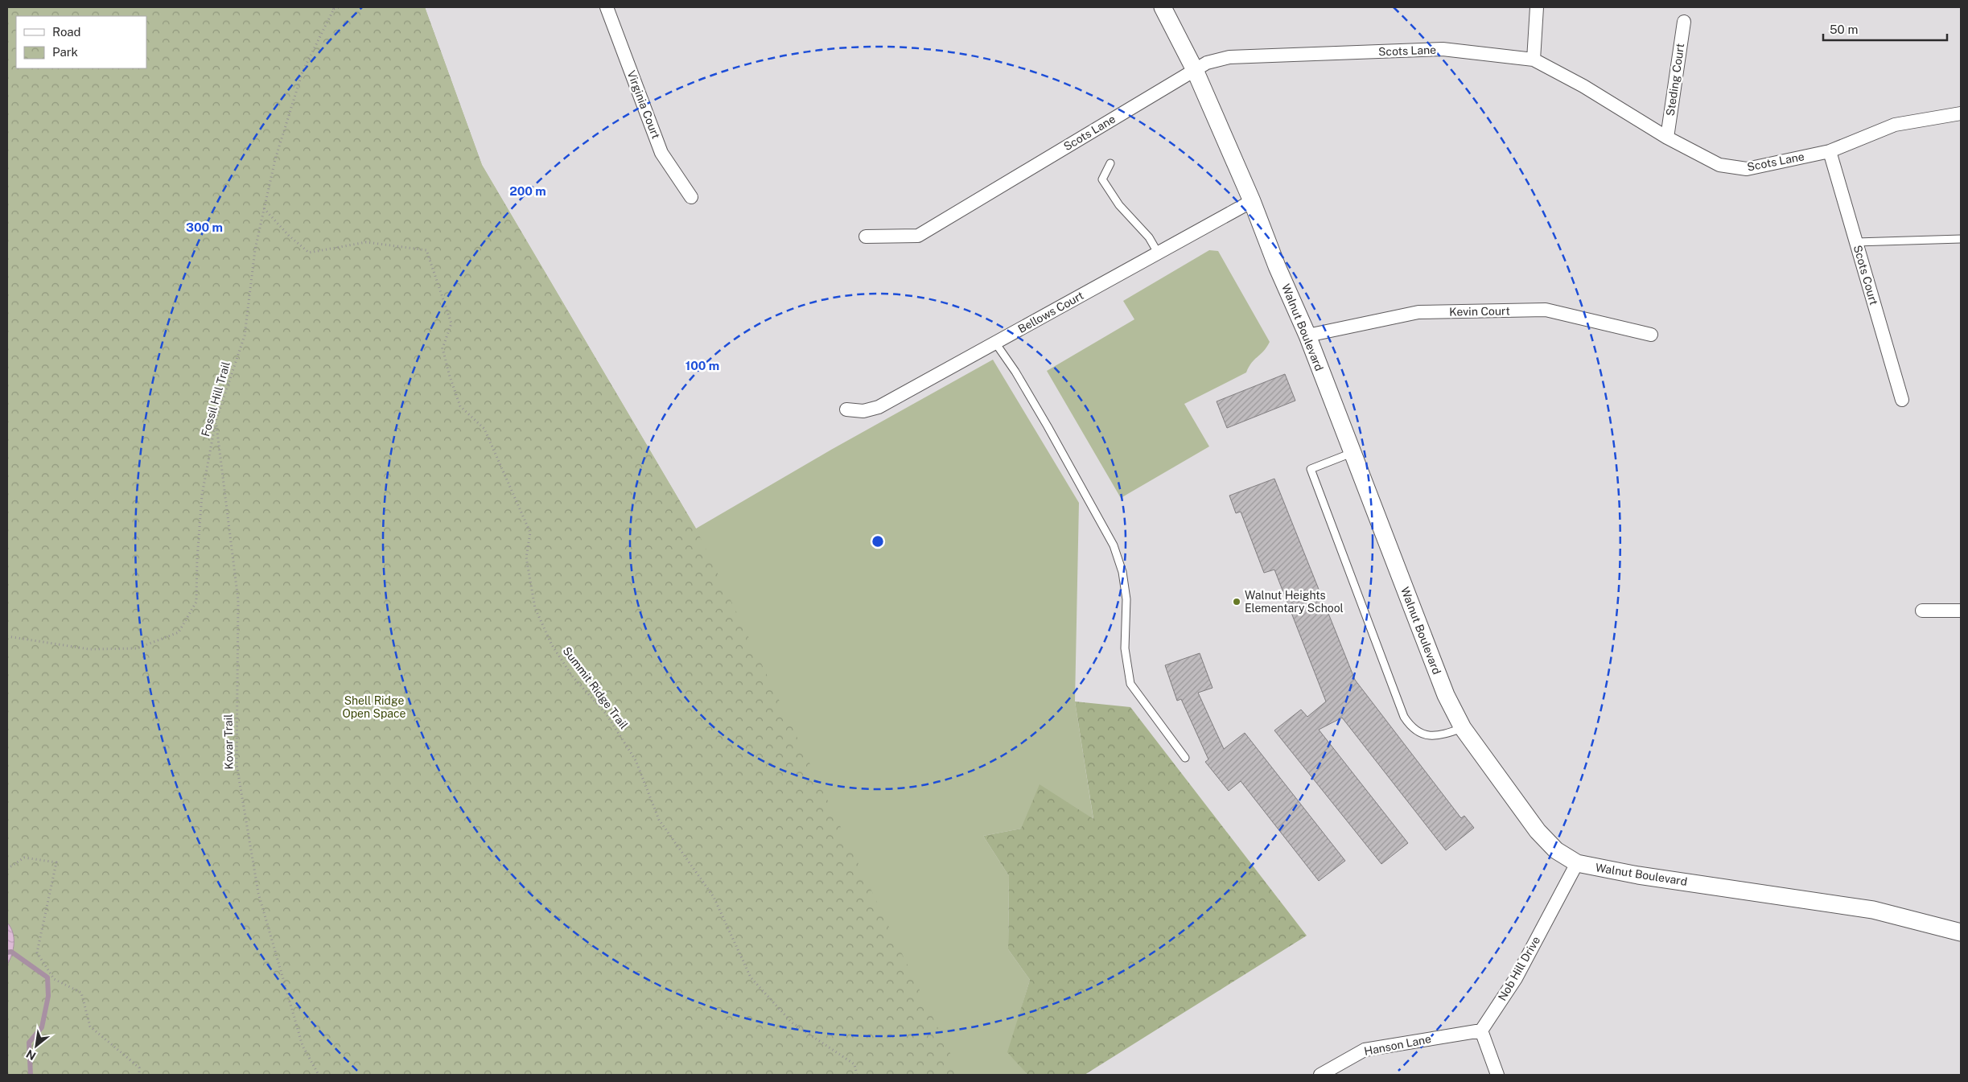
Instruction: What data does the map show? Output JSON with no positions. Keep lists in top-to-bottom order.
{
  "streets": {
    "street": [
      "Scots Lane",
      "Steding Court",
      "Virginia Court",
      "Scots Court",
      "Kevin Court",
      "Bellows Court",
      "Walnut Boulevard",
      "Nob Hill Drive",
      "Hanson Lane"
    ],
    "path": ["Fossil Hill Trail", "Summit Ridge Trail", "Kovar Trail"]
  },
  "crossings": [
    ["Scots Lane", "Steding Court"],
    ["Scots Lane", "Scots Court"],
    ["Scots Lane", "Walnut Boulevard"],
    ["Kevin Court", "Walnut Boulevard"],
    ["Bellows Court", "Walnut Boulevard"],
    ["Walnut Boulevard", "Nob Hill Drive"],
    ["Fossil Hill Trail", "Summit Ridge Trail"],
    ["Fossil Hill Trail", "Kovar Trail"],
    ["Nob Hill Drive", "Hanson Lane"]
  ],
  "parks": ["Shell Ridge Open Space"],
  "places": ["Walnut Heights Elementary School"],
  "legend": ["Road", "Park"],
  "scale_bar": "50 m",
  "north": "bottom left",
  "rings": ["200 m", "300 m", "100 m"]
}
